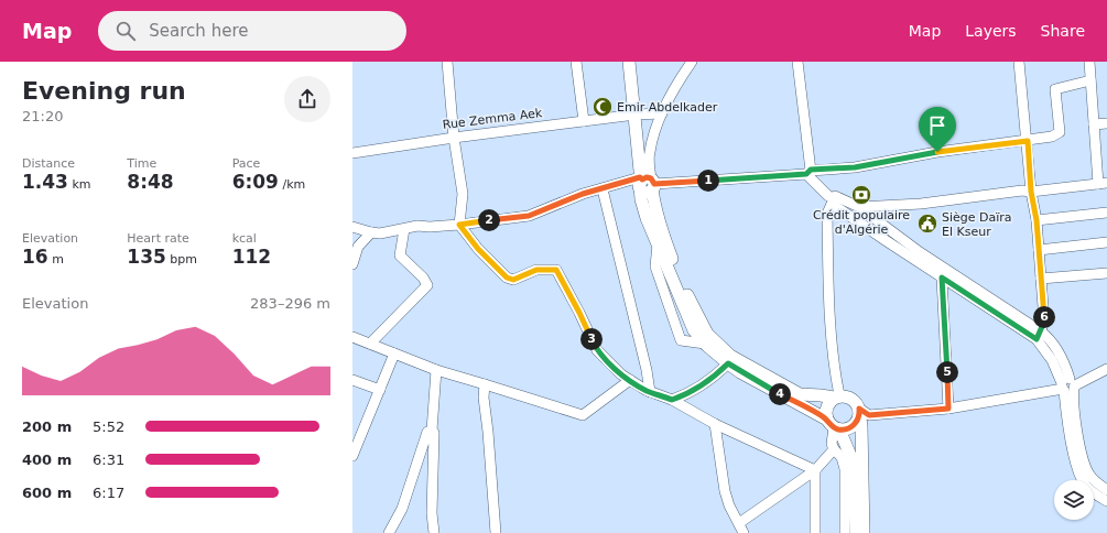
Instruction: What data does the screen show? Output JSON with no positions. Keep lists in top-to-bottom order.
{
  "streets": {
    "street": ["Rue Zemma Aek"]
  },
  "places": {
    "mosque": ["Emir Abdelkader"],
    "bank": ["Crédit populaire d'Algérie"],
    "public building": ["Siège Daïra El Kseur"]
  },
  "page": {
    "header": "Map",
    "search": "Search here",
    "nav": ["Map", "Layers", "Share"],
    "heading": ["Evening run", "21:20"],
    "stats": [
      ["Distance", "1.43 km"],
      ["Time", "8:48"],
      ["Pace", "6:09 /km"],
      ["Elevation", "16 m"],
      ["Heart rate", "135 bpm"],
      ["kcal", "112"]
    ],
    "pins": [
      "1",
      "2",
      "6",
      "3",
      "5",
      "4"
    ],
    "chart": ["Elevation", "283–296 m"],
    "list": [
      {
        "name": "200 m",
        "note": "5:52"
      },
      {
        "name": "400 m",
        "note": "6:31"
      },
      {
        "name": "600 m",
        "note": "6:17"
      }
    ]
  }
}
